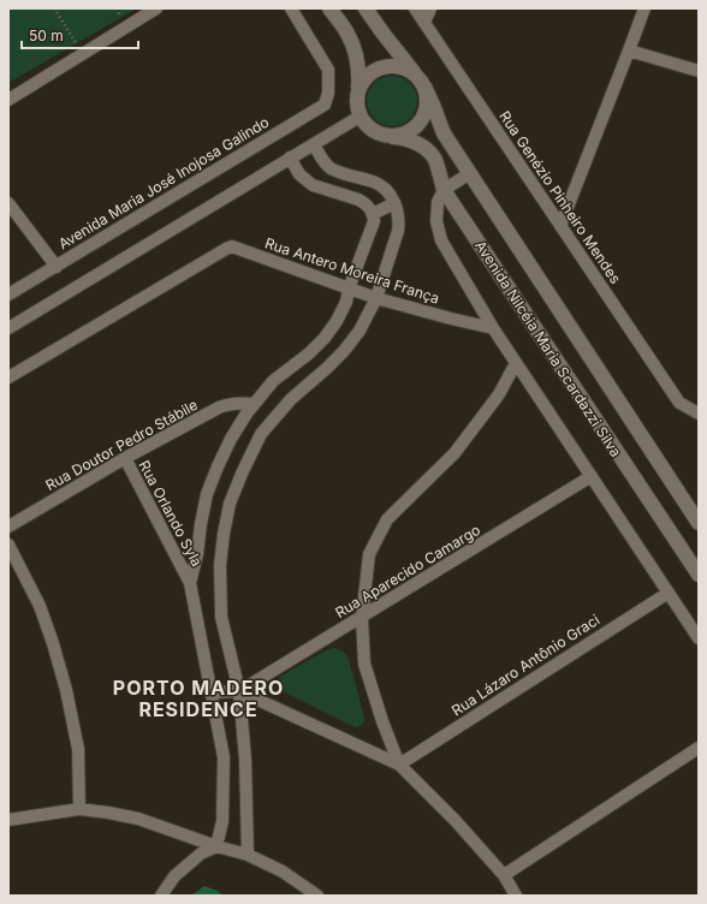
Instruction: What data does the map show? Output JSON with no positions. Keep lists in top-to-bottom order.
{
  "streets": {
    "street": [
      "Avenida Maria José Inojosa Galindo",
      "Rua Genézio Pinheiro Mendes",
      "Rua Antero Moreira França",
      "Avenida Nilcéia Maria Scardazzi Silva",
      "Rua Doutor Pedro Stábile",
      "Rua Orlando Syla",
      "Rua Aparecido Camargo",
      "Rua Lázaro Antônio Graci"
    ]
  },
  "crossings": [
    ["Rua Antero Moreira França", "Rua Orlando Syla"],
    ["Rua Doutor Pedro Stábile", "Rua Orlando Syla"]
  ],
  "districts": ["PORTO MADERO RESIDENCE"],
  "scale_bar": "50 m"
}
